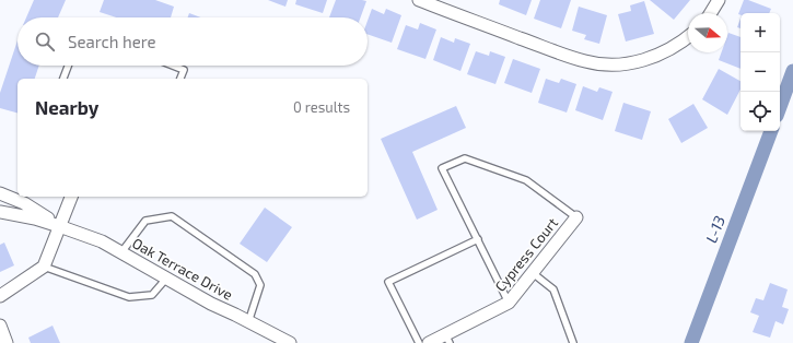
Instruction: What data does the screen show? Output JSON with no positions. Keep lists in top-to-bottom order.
{
  "streets": {
    "street": ["Cypress Court", "Oak Terrace Drive"]
  },
  "water": ["L-13"],
  "north": "right",
  "page": {
    "map_buttons": ["+", "−"],
    "search": "Search here",
    "heading": ["Nearby", "0 results"]
  }
}
